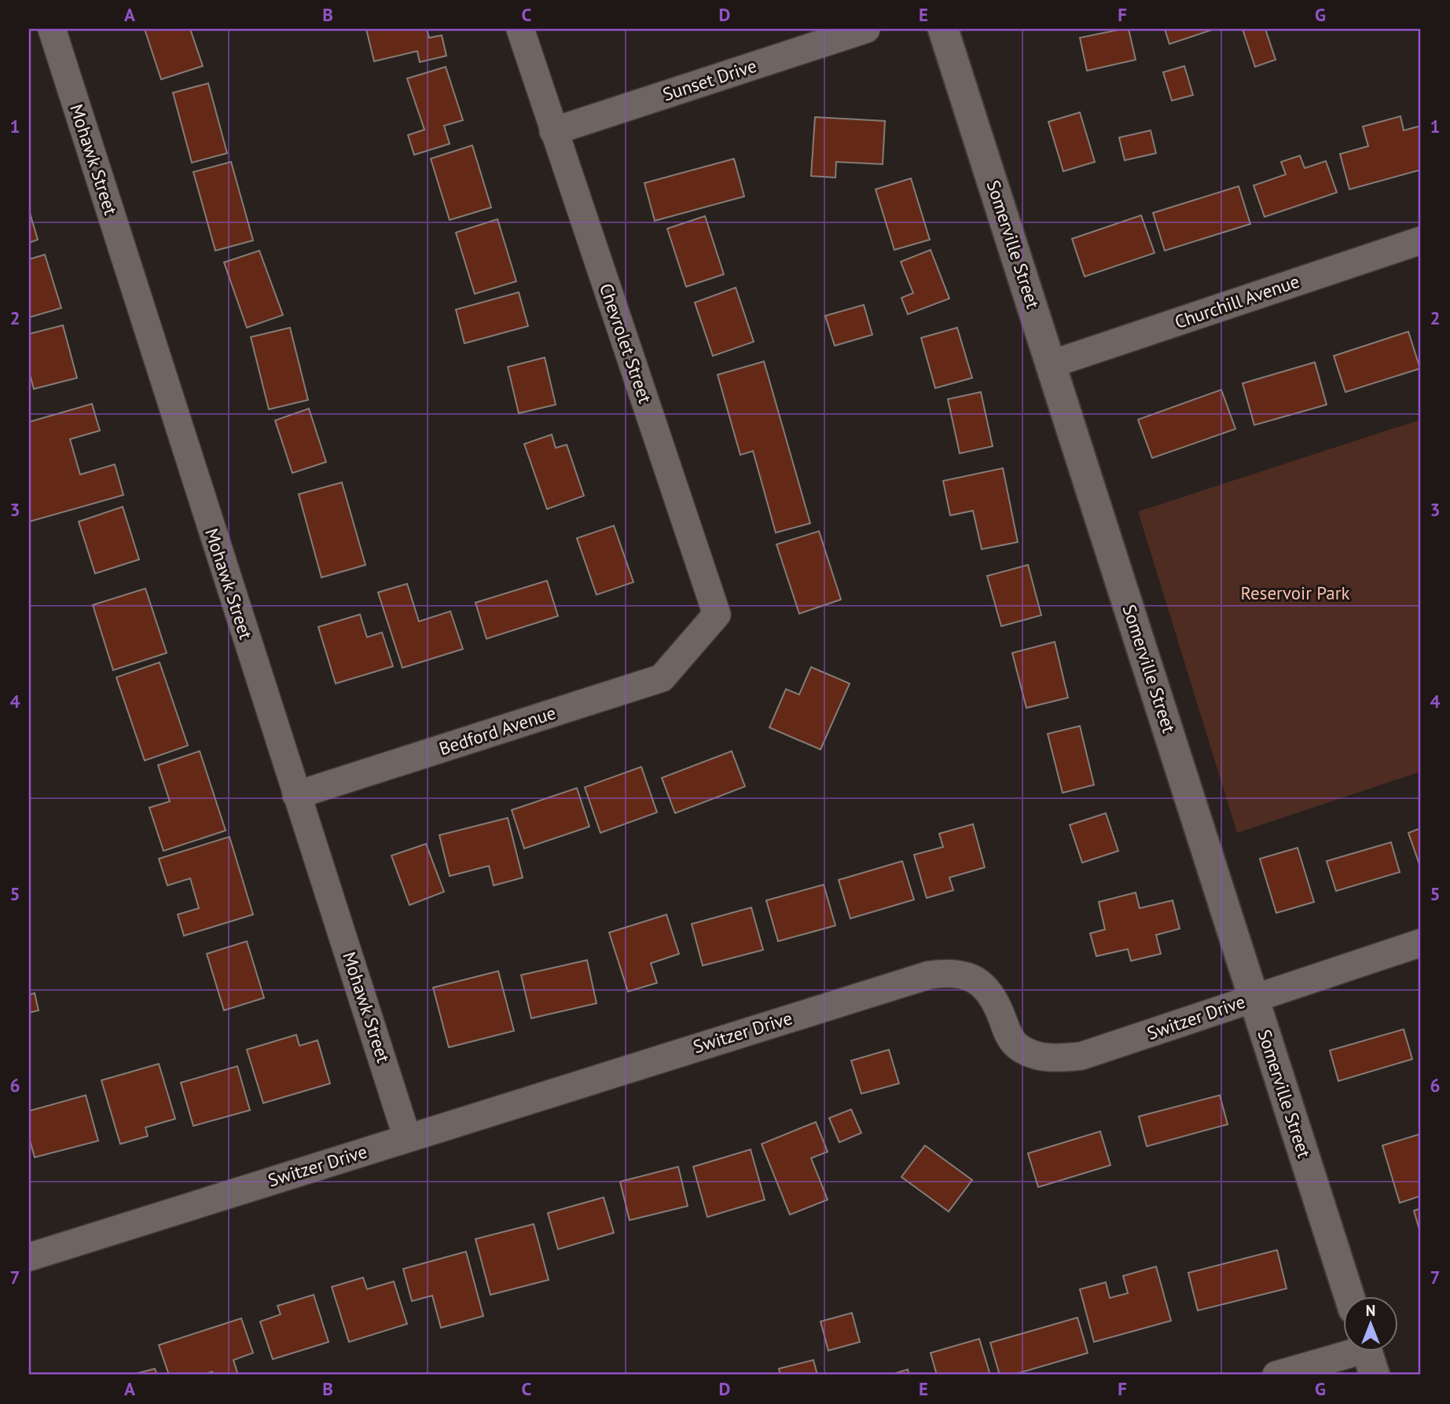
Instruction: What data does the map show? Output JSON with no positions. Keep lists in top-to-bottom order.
{
  "streets": {
    "street": [
      "Sunset Drive",
      "Mohawk Street",
      "Somerville Street",
      "Churchill Avenue",
      "Chevrolet Street",
      "Bedford Avenue",
      "Switzer Drive"
    ]
  },
  "crossings": [
    ["Sunset Drive", "Chevrolet Street"],
    ["Mohawk Street", "Bedford Avenue"],
    ["Mohawk Street", "Switzer Drive"],
    ["Somerville Street", "Churchill Avenue"],
    ["Somerville Street", "Switzer Drive"],
    ["Chevrolet Street", "Bedford Avenue"]
  ],
  "parks": ["Reservoir Park"],
  "north": "top",
  "grid": {
    "columns": [
      "A",
      "B",
      "C",
      "D",
      "E",
      "F",
      "G"
    ],
    "rows": [
      "1",
      "2",
      "3",
      "4",
      "5",
      "6",
      "7"
    ]
  }
}
